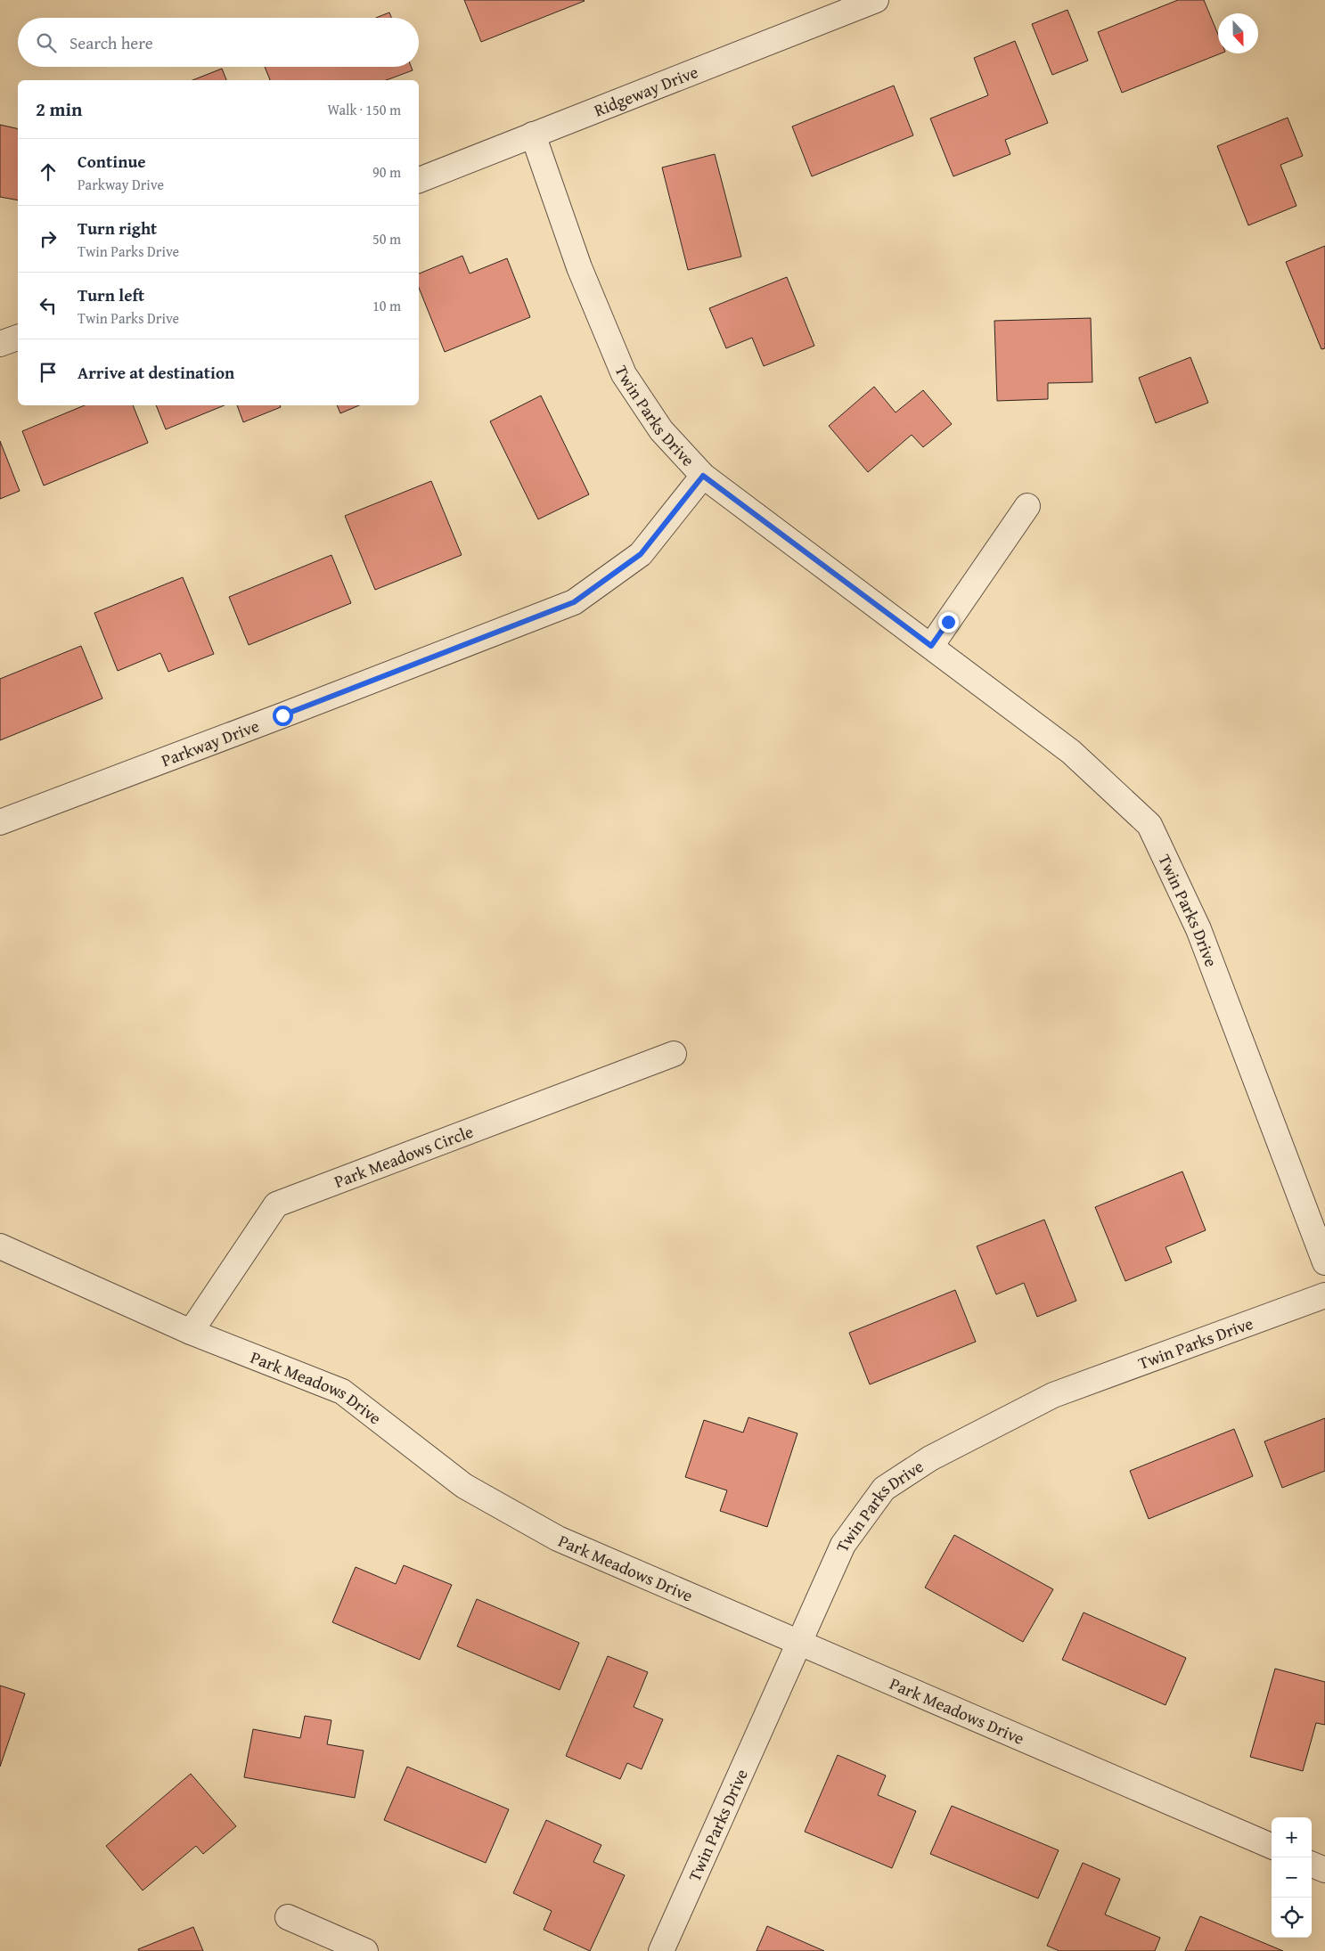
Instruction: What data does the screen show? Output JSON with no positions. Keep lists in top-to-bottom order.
{
  "streets": {
    "street": [
      "Ridgeway Drive",
      "Twin Parks Drive",
      "Parkway Drive",
      "Park Meadows Circle",
      "Park Meadows Drive"
    ]
  },
  "crossings": [
    ["Ridgeway Drive", "Twin Parks Drive"],
    ["Twin Parks Drive", "Parkway Drive"],
    ["Twin Parks Drive", "Park Meadows Drive"],
    ["Park Meadows Circle", "Park Meadows Drive"]
  ],
  "north": "bottom",
  "page": {
    "search": "Search here",
    "heading": ["2 min", "Walk · 150 m"],
    "list": [
      ["Continue", "Parkway Drive", "90 m"],
      ["Turn right", "Twin Parks Drive", "50 m"],
      ["Turn left", "Twin Parks Drive", "10 m"],
      "Arrive at destination"
    ],
    "map_buttons": ["+", "−"]
  }
}
